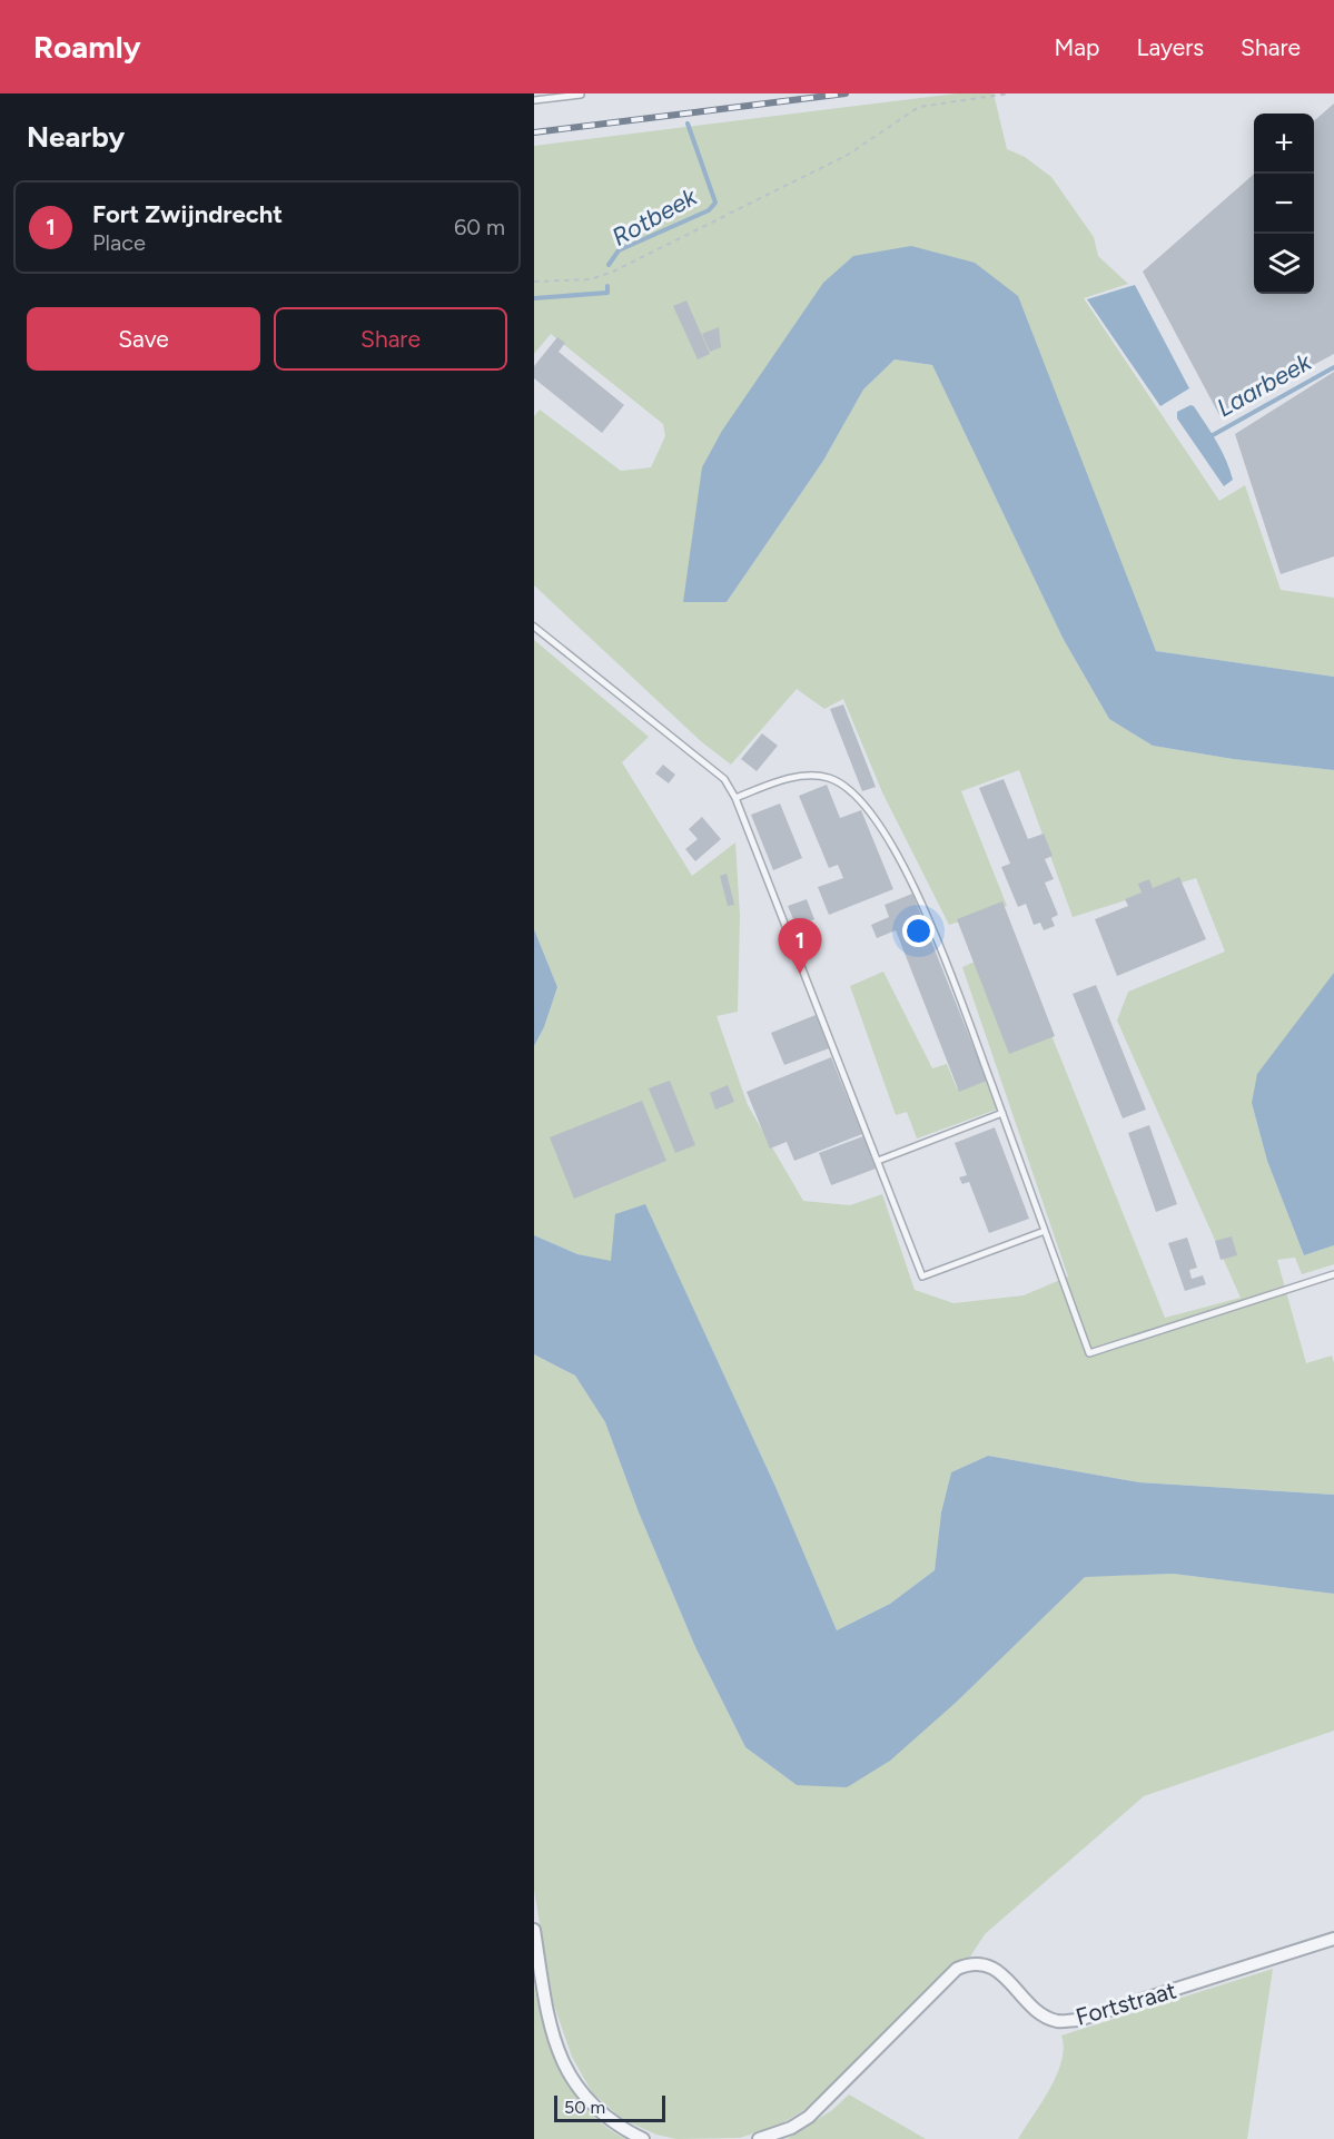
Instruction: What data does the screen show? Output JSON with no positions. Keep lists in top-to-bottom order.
{
  "streets": {
    "street": ["Fortstraat"]
  },
  "water": ["Rotbeek", "Laarbeek"],
  "scale_bar": "50 m",
  "page": {
    "header": "Roamly",
    "nav": ["Map", "Layers", "Share"],
    "heading": "Nearby",
    "map_buttons": ["+", "−"],
    "list": [
      {
        "mark": "1",
        "name": "Fort Zwijndrecht",
        "note": "Place",
        "value": "60 m"
      }
    ],
    "buttons": ["Save", "Share"],
    "pins": "1",
    "scale": "50 m"
  }
}
